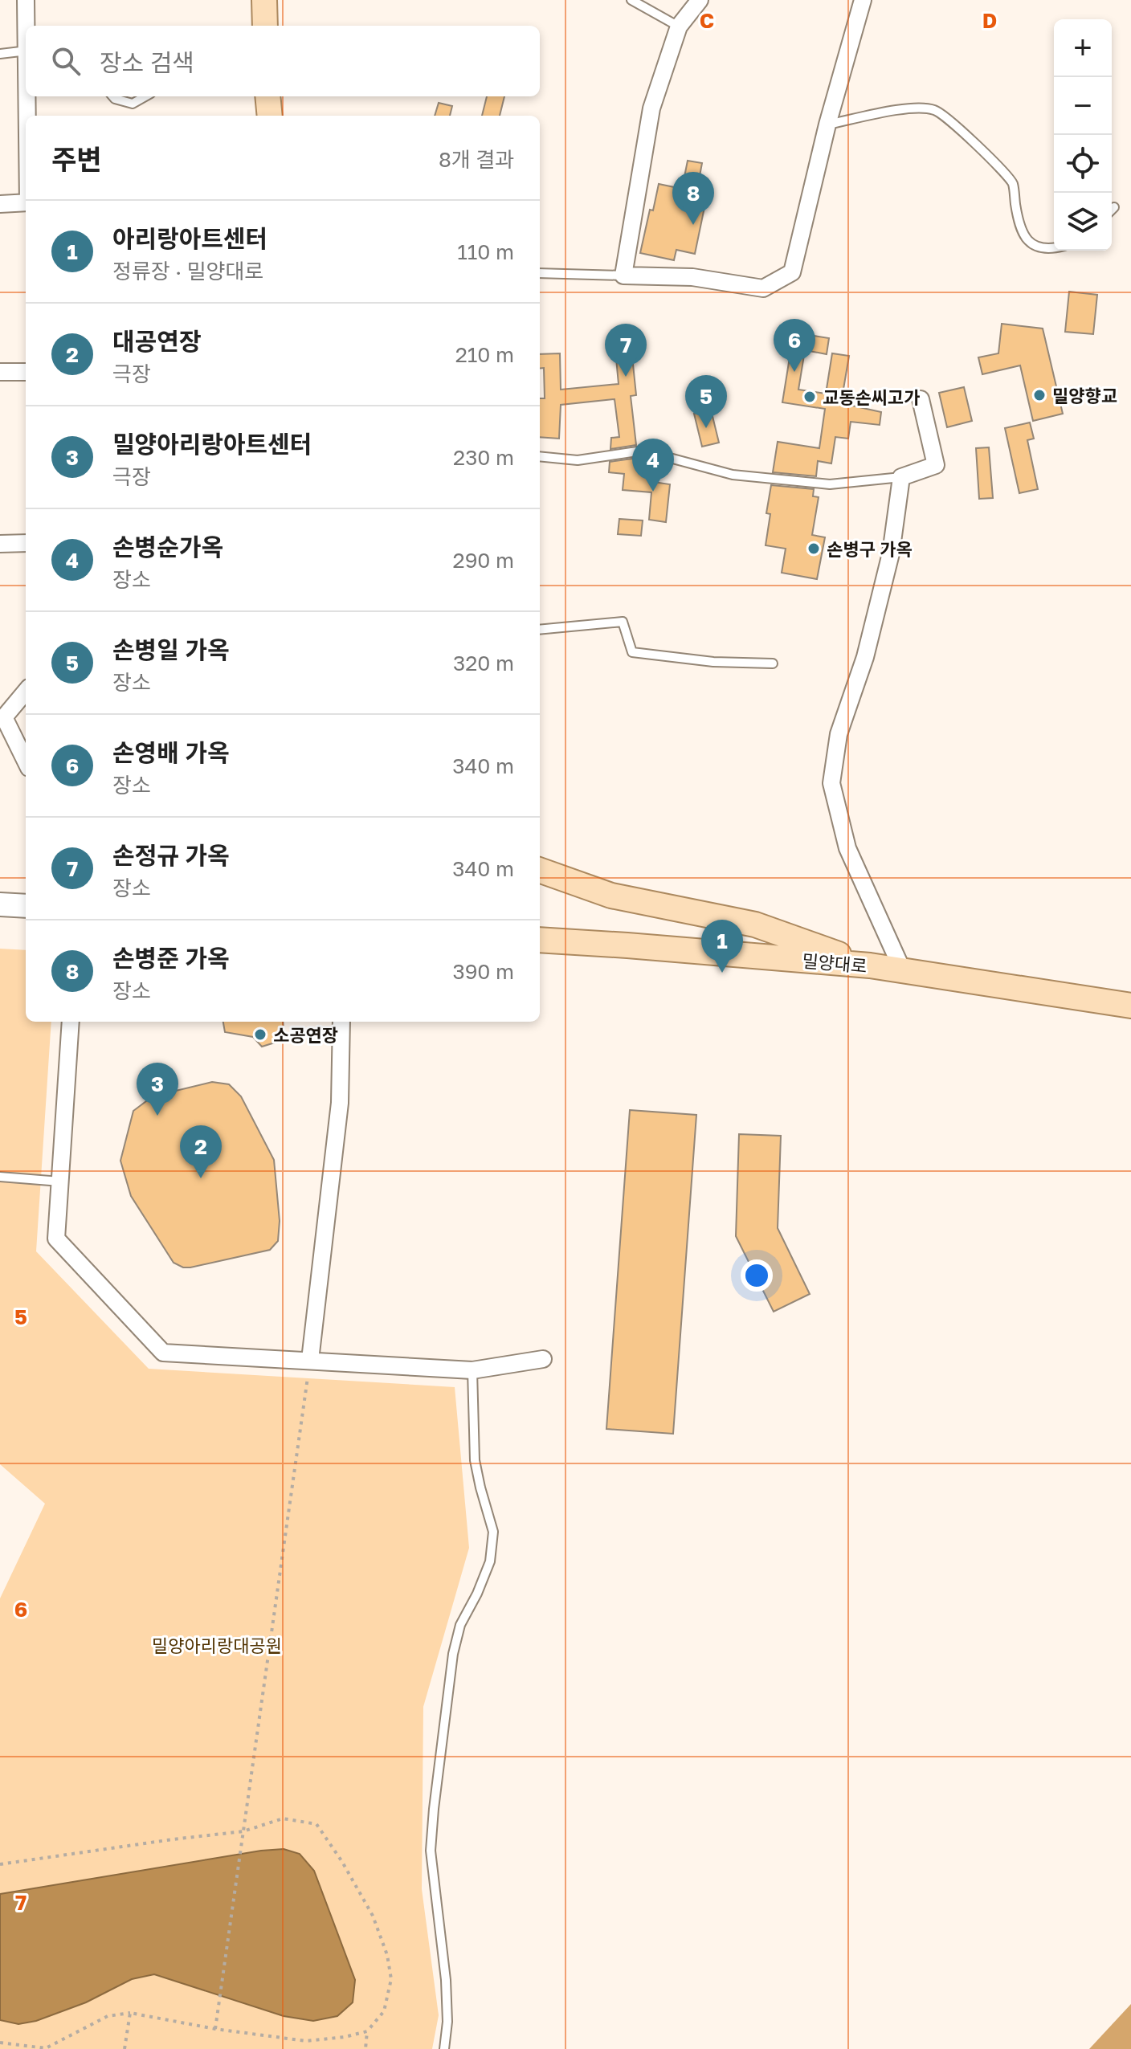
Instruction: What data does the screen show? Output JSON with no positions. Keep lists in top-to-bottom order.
{
  "streets": {
    "main road": ["밀양대로"]
  },
  "parks": ["밀양아리랑대공원"],
  "places": [
    "밀양향교",
    "교동손씨고가",
    "손병구 가옥",
    "소공연장"
  ],
  "page": {
    "map_buttons": ["+", "−"],
    "search": "장소 검색",
    "heading": ["주변", "8개 결과"],
    "pins": [
      "8",
      "6",
      "7",
      "5",
      "4",
      "1",
      "3",
      "2"
    ],
    "list": [
      {
        "mark": "1",
        "name": "아리랑아트센터",
        "note": "정류장 · 밀양대로",
        "value": "110 m"
      },
      {
        "mark": "2",
        "name": "대공연장",
        "note": "극장",
        "value": "210 m"
      },
      {
        "mark": "3",
        "name": "밀양아리랑아트센터",
        "note": "극장",
        "value": "230 m"
      },
      {
        "mark": "4",
        "name": "손병순가옥",
        "note": "장소",
        "value": "290 m"
      },
      {
        "mark": "5",
        "name": "손병일 가옥",
        "note": "장소",
        "value": "320 m"
      },
      {
        "mark": "6",
        "name": "손영배 가옥",
        "note": "장소",
        "value": "340 m"
      },
      {
        "mark": "7",
        "name": "손정규 가옥",
        "note": "장소",
        "value": "340 m"
      },
      {
        "mark": "8",
        "name": "손병준 가옥",
        "note": "장소",
        "value": "390 m"
      }
    ]
  },
  "grid": {
    "columns": ["C", "D"],
    "rows": ["5", "6", "7"]
  }
}
